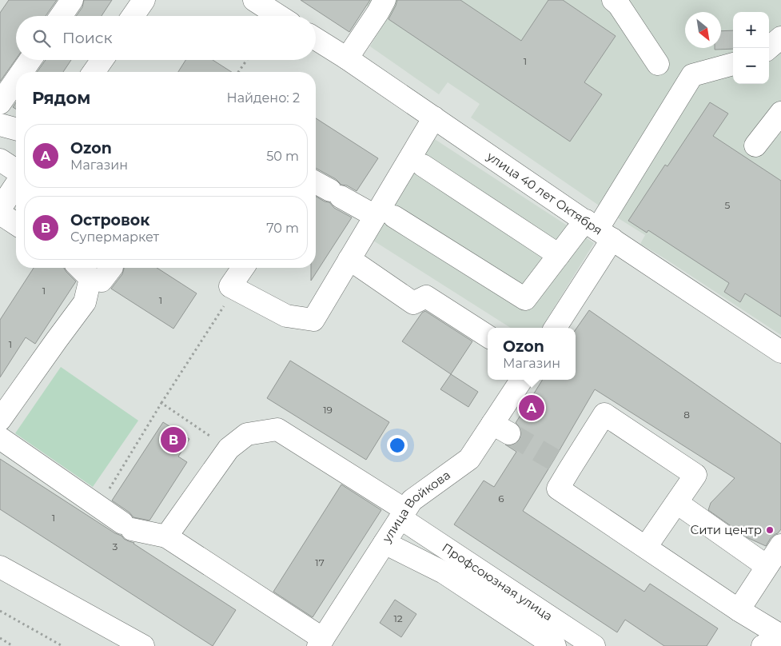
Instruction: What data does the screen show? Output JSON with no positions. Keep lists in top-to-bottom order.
{
  "streets": {
    "street": ["улица 40 лет Октября", "улица Войкова", "Профсоюзная улица"]
  },
  "crossings": [
    ["улица Войкова", "Профсоюзная улица"]
  ],
  "places": ["Сити центр"],
  "house_numbers": [
    "1",
    "5",
    "1",
    "1",
    "1",
    "19",
    "8",
    "6",
    "1",
    "3",
    "17",
    "12"
  ],
  "north": "bottom right",
  "page": {
    "map_buttons": ["+", "−"],
    "search": "Поиск",
    "heading": ["Рядом", "Найдено: 2"],
    "list": [
      {
        "mark": "A",
        "name": "Ozon",
        "note": "Магазин",
        "value": "50 m"
      },
      {
        "mark": "B",
        "name": "Островок",
        "note": "Супермаркет",
        "value": "70 m"
      }
    ],
    "popup": ["Ozon", "Магазин"],
    "pins": ["A", "B"]
  }
}
